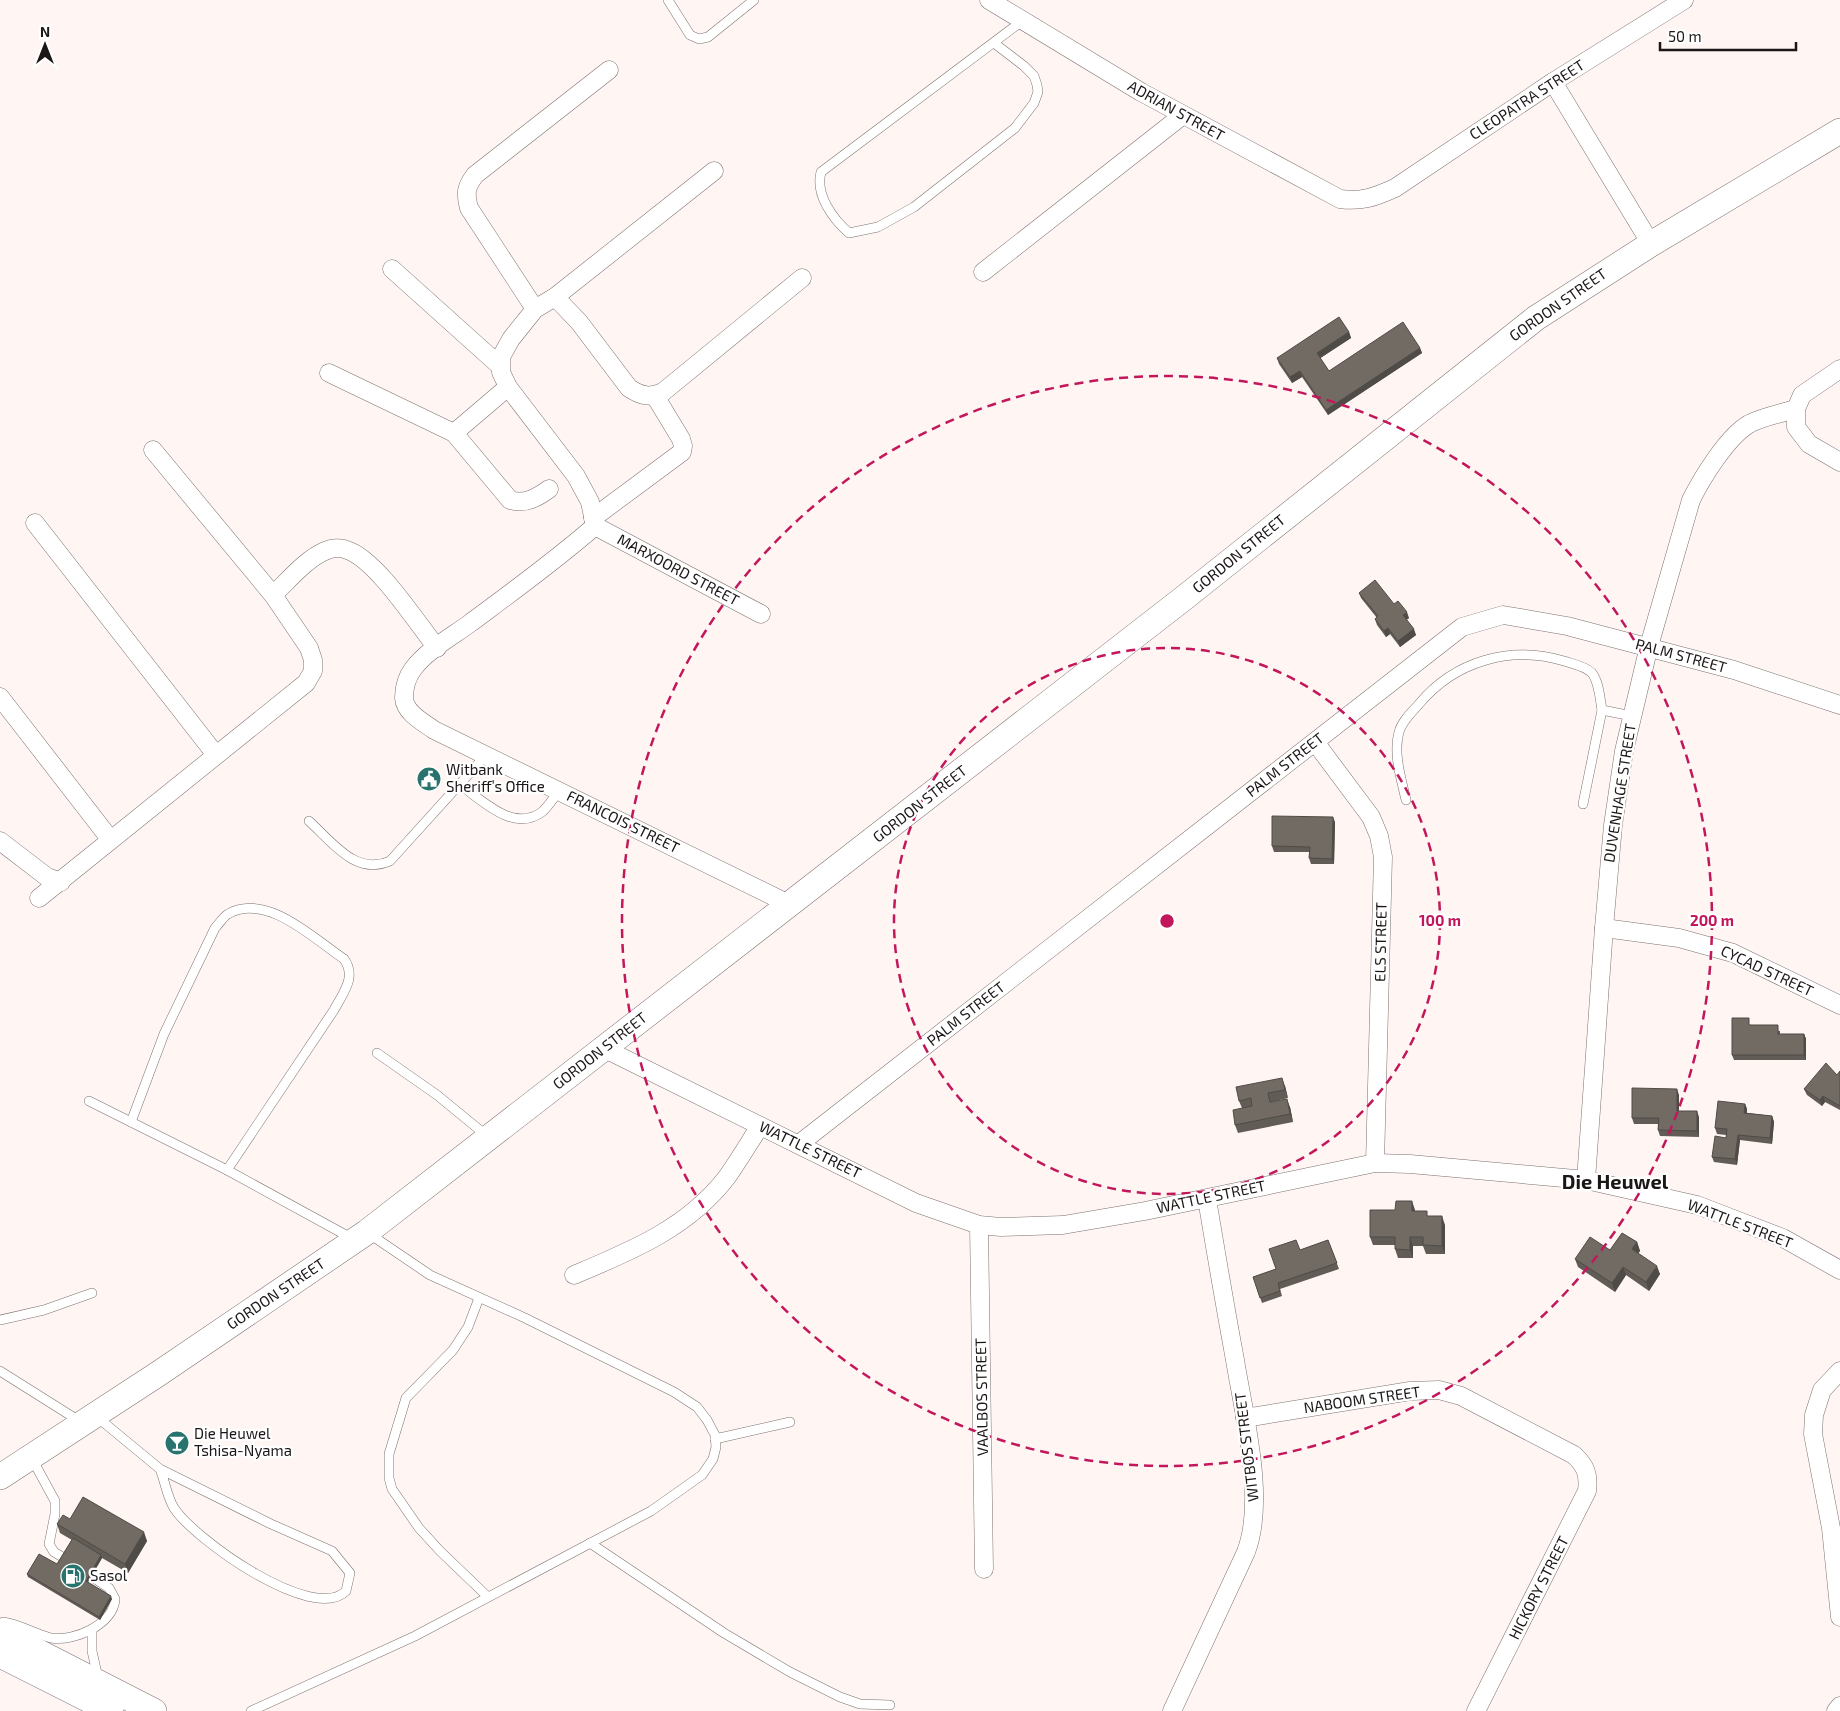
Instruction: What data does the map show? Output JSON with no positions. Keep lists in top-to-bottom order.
{
  "streets": {
    "street": [
      "CLEOPATRA STREET",
      "ADRIAN STREET",
      "GORDON STREET",
      "MARXOORD STREET",
      "PALM STREET",
      "DUVENHAGE STREET",
      "FRANCOIS STREET",
      "ELS STREET",
      "CYCAD STREET",
      "WATTLE STREET",
      "VAALBOS STREET",
      "NABOOM STREET",
      "WITBOS STREET",
      "HICKORY STREET"
    ]
  },
  "crossings": [
    ["CLEOPATRA STREET", "ADRIAN STREET"],
    ["GORDON STREET", "FRANCOIS STREET"],
    ["GORDON STREET", "WATTLE STREET"],
    ["MARXOORD STREET", "FRANCOIS STREET"],
    ["PALM STREET", "DUVENHAGE STREET"],
    ["PALM STREET", "ELS STREET"],
    ["PALM STREET", "WATTLE STREET"],
    ["DUVENHAGE STREET", "CYCAD STREET"],
    ["DUVENHAGE STREET", "WATTLE STREET"],
    ["ELS STREET", "WATTLE STREET"],
    ["WATTLE STREET", "VAALBOS STREET"],
    ["WATTLE STREET", "WITBOS STREET"],
    ["NABOOM STREET", "WITBOS STREET"],
    ["NABOOM STREET", "HICKORY STREET"]
  ],
  "districts": ["Die Heuwel"],
  "places": {
    "public building": ["Witbank Sheriff’s Office"],
    "bar": ["Die Heuwel Tshisa-Nyama"],
    "fuel station": ["Sasol"]
  },
  "scale_bar": "50 m",
  "north": "top",
  "rings": ["100 m", "200 m"]
}
